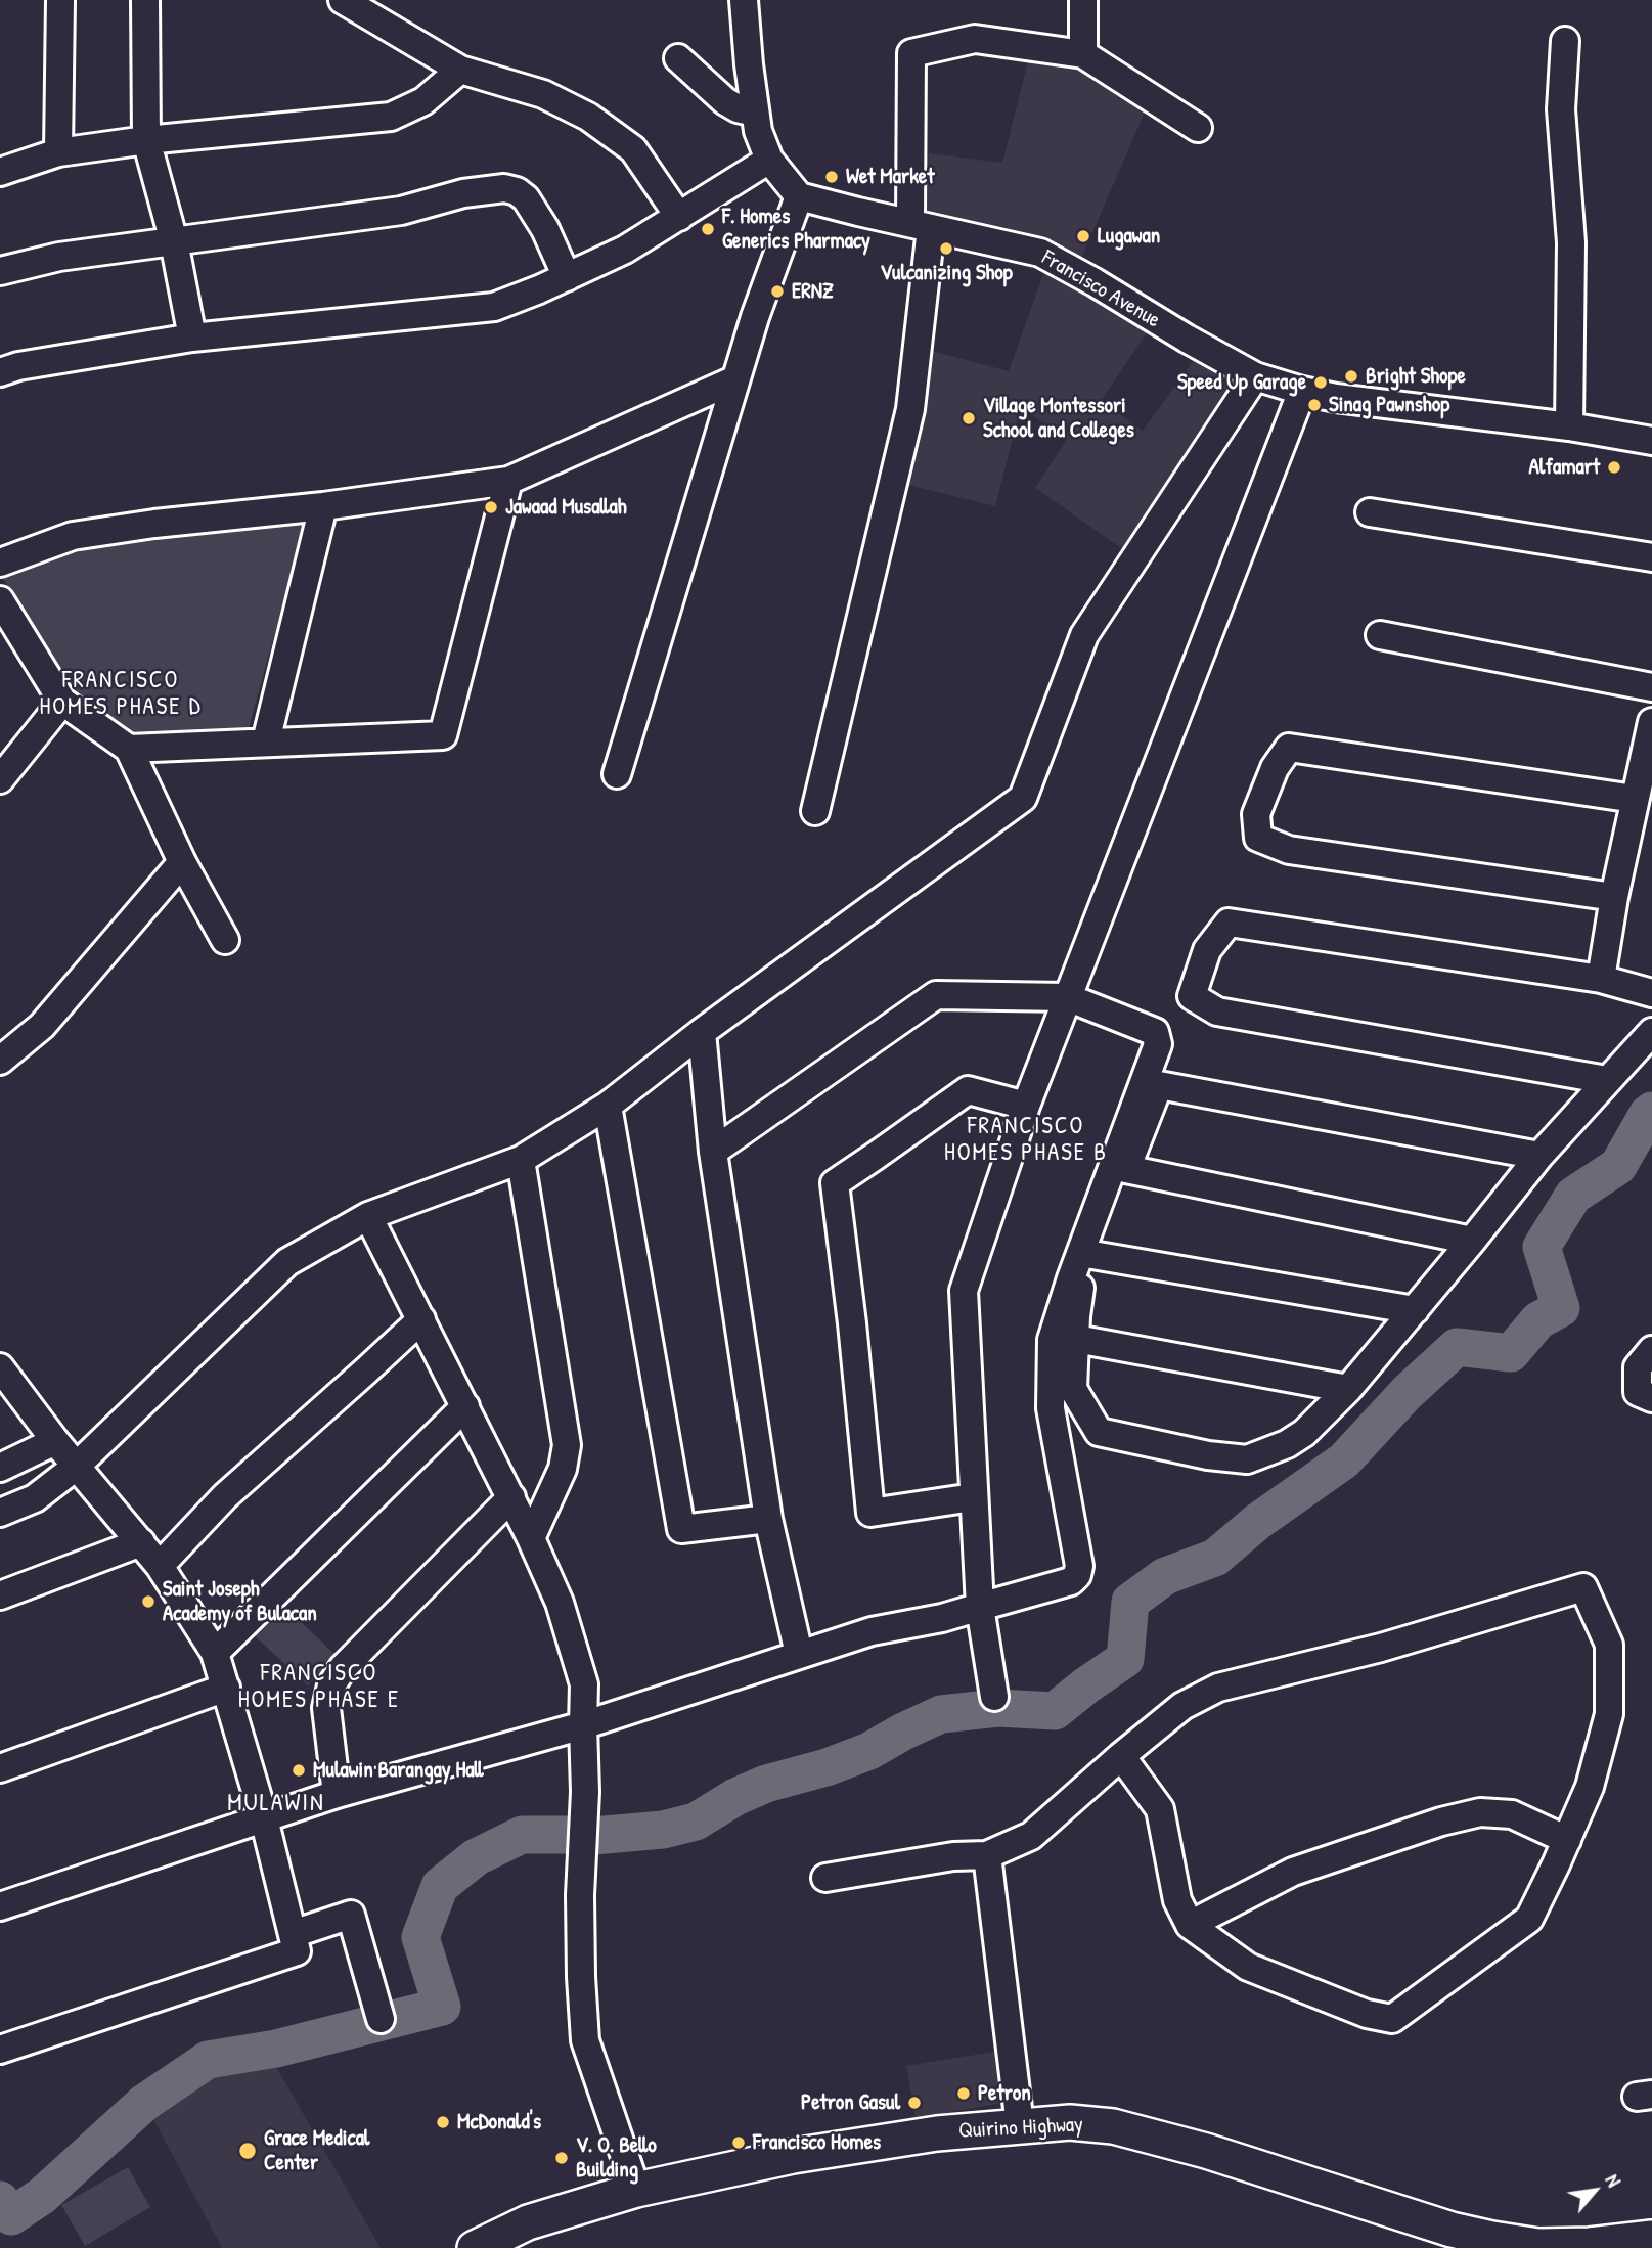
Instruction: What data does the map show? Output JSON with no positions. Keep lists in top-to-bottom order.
{
  "streets": {
    "main road": ["Quirino Highway"],
    "street": ["Francisco Avenue"]
  },
  "districts": [
    "FRANCISCO HOMES PHASE D",
    "FRANCISCO HOMES PHASE B",
    "FRANCISCO HOMES PHASE E",
    "MULAWIN"
  ],
  "places": [
    "Wet Market",
    "F. Homes Generics Pharmacy",
    "Lugawan",
    "Vulcanizing Shop",
    "ERNZ",
    "Bright Shope",
    "Speed Up Garage",
    "Sinag Pawnshop",
    "Village Montessori School and Colleges",
    "Alfamart",
    "Jawaad Musallah",
    "Saint Joseph Academy of Bulacan",
    "Mulawin Barangay Hall",
    "Petron",
    "Petron Gasul",
    "McDonald's",
    "Francisco Homes",
    "Grace Medical Center",
    "V. O. Bello Building"
  ],
  "north": "top right"
}
